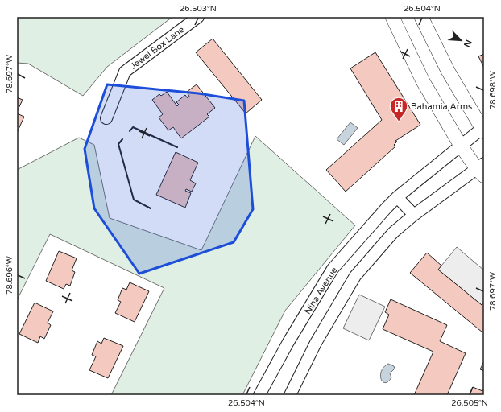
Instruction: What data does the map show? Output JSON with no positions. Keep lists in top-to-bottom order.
{
  "streets": {
    "street": ["Jewel Box Lane", "Nina Avenue"]
  },
  "places": {
    "building": ["Bahamia Arms"]
  },
  "north": "bottom right",
  "coordinates": [
    "26.503°N",
    "26.504°N",
    "78.697°W",
    "78.698°W",
    "78.696°W",
    "26.505°N"
  ]
}
